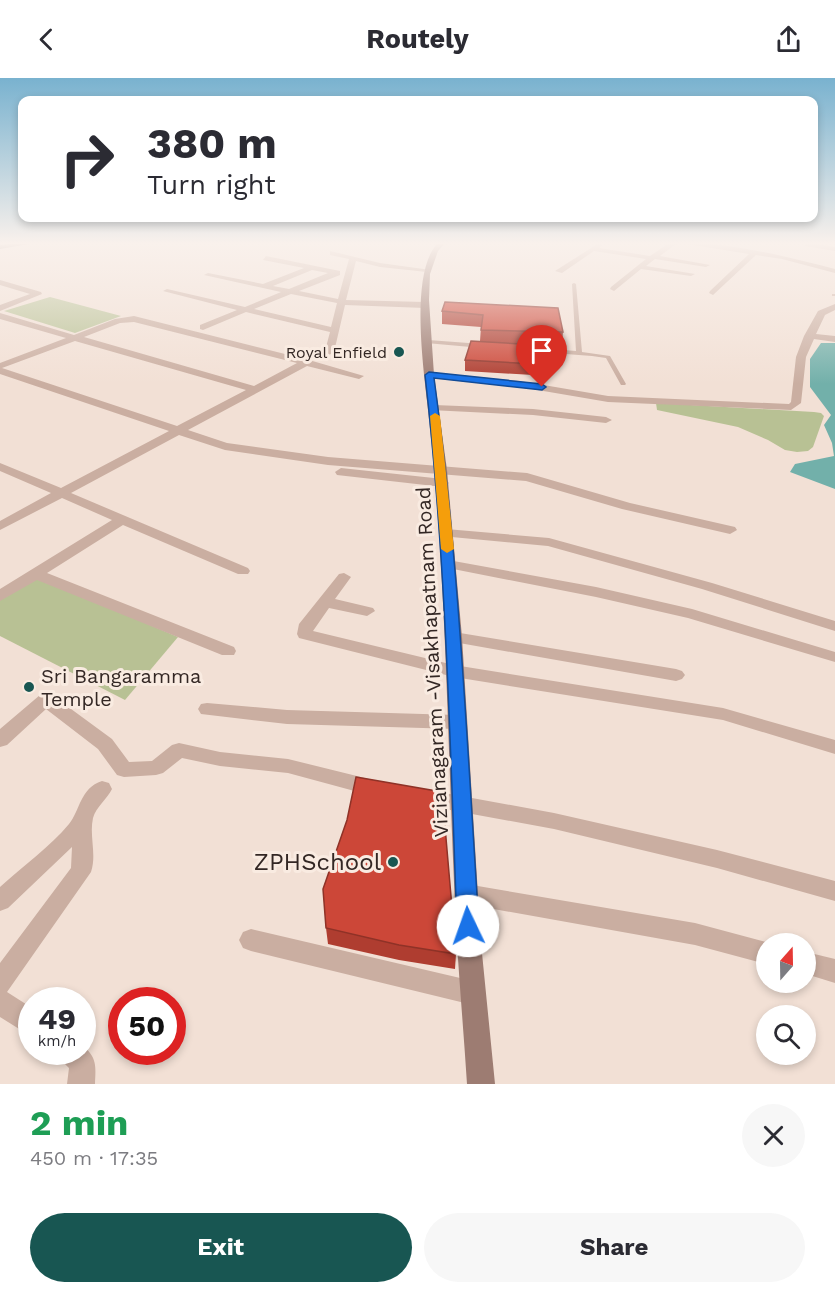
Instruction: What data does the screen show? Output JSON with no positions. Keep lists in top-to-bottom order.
{
  "streets": {
    "main road": ["Vizianagaram -Visakhapatnam Road"]
  },
  "places": ["Royal Enfield", "Sri Bangaramma Temple", "ZPHSchool"],
  "north": "top",
  "page": {
    "header": "Routely",
    "turn": ["380 m", "Turn right"],
    "speed": "49 km/h",
    "limit": "50",
    "heading": ["2 min", "450 m · 17:35"],
    "buttons": ["Exit", "Share"]
  }
}
